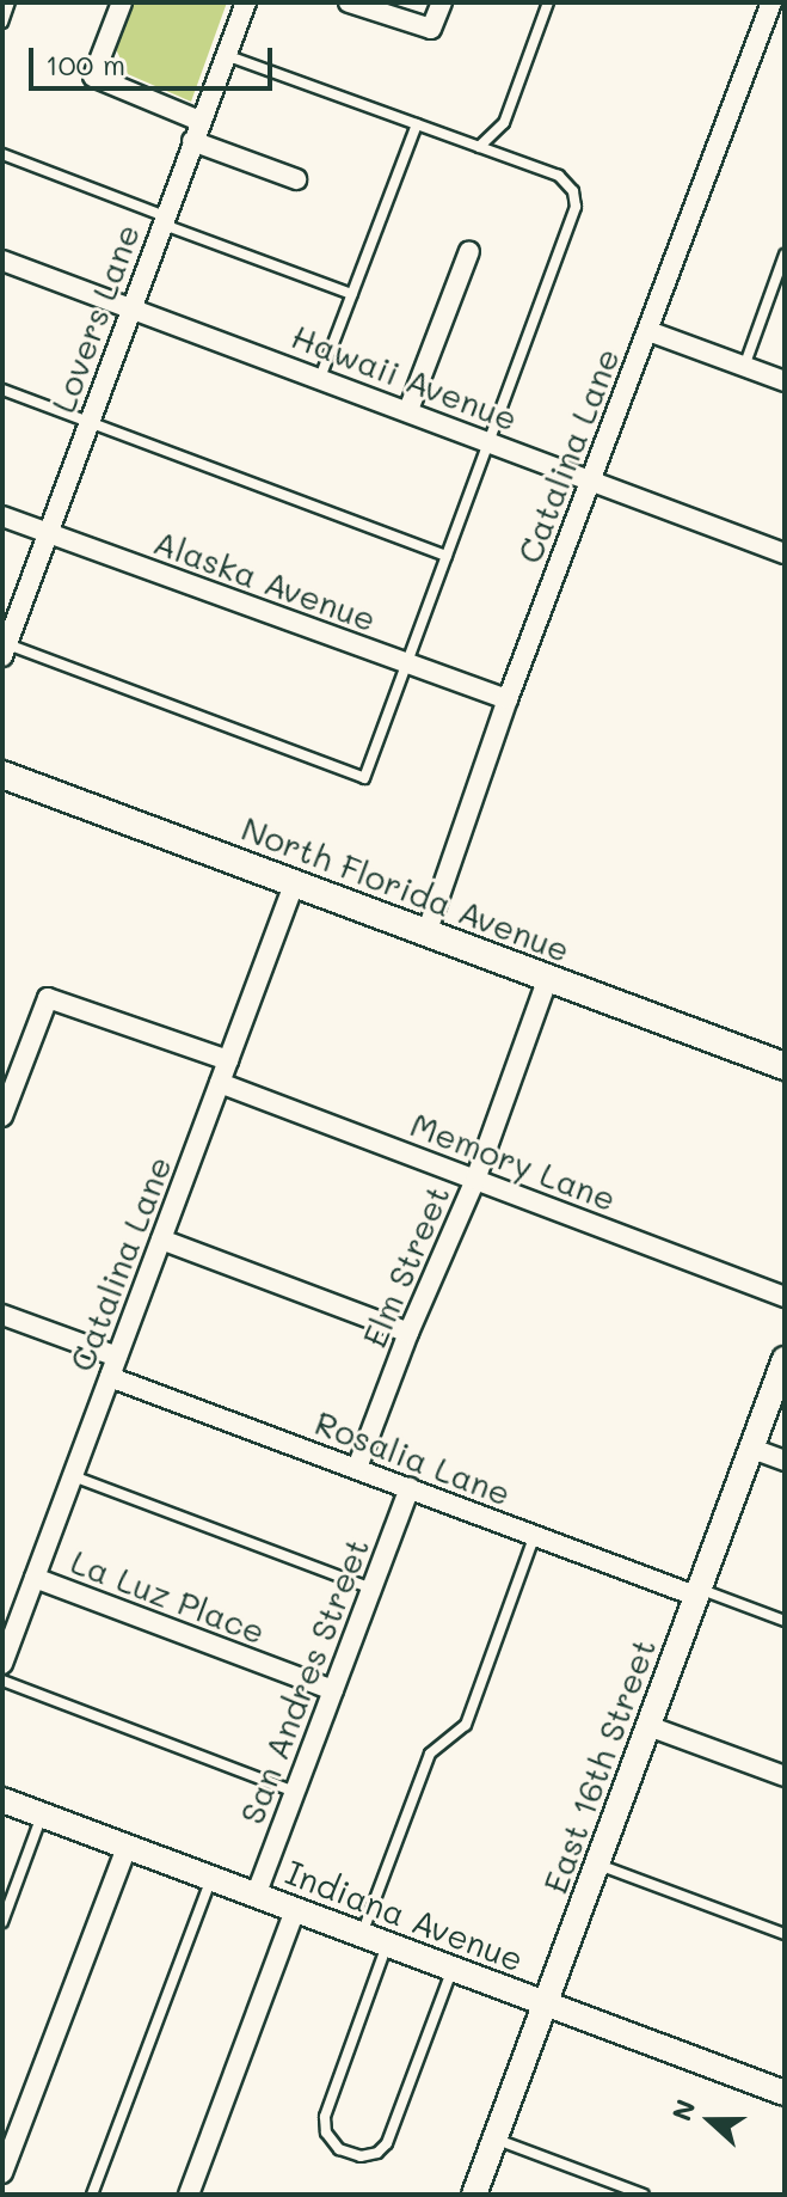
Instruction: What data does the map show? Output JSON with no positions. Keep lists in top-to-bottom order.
{
  "streets": {
    "main road": ["North Florida Avenue"],
    "street": [
      "Lovers Lane",
      "Hawaii Avenue",
      "Catalina Lane",
      "Alaska Avenue",
      "Memory Lane",
      "Elm Street",
      "Rosalia Lane",
      "La Luz Place",
      "San Andres Street",
      "East 16th Street",
      "Indiana Avenue"
    ]
  },
  "crossings": [
    ["Lovers Lane", "Hawaii Avenue"],
    ["Lovers Lane", "Alaska Avenue"],
    ["Hawaii Avenue", "Catalina Lane"],
    ["Catalina Lane", "Alaska Avenue"],
    ["Catalina Lane", "North Florida Avenue"],
    ["Catalina Lane", "Memory Lane"],
    ["Catalina Lane", "Rosalia Lane"],
    ["Catalina Lane", "La Luz Place"],
    ["North Florida Avenue", "Elm Street"],
    ["Memory Lane", "Elm Street"],
    ["Elm Street", "Rosalia Lane"],
    ["Rosalia Lane", "San Andres Street"],
    ["Rosalia Lane", "East 16th Street"],
    ["La Luz Place", "San Andres Street"],
    ["San Andres Street", "Indiana Avenue"],
    ["East 16th Street", "Indiana Avenue"]
  ],
  "scale_bar": "100 m",
  "north": "left"
}
